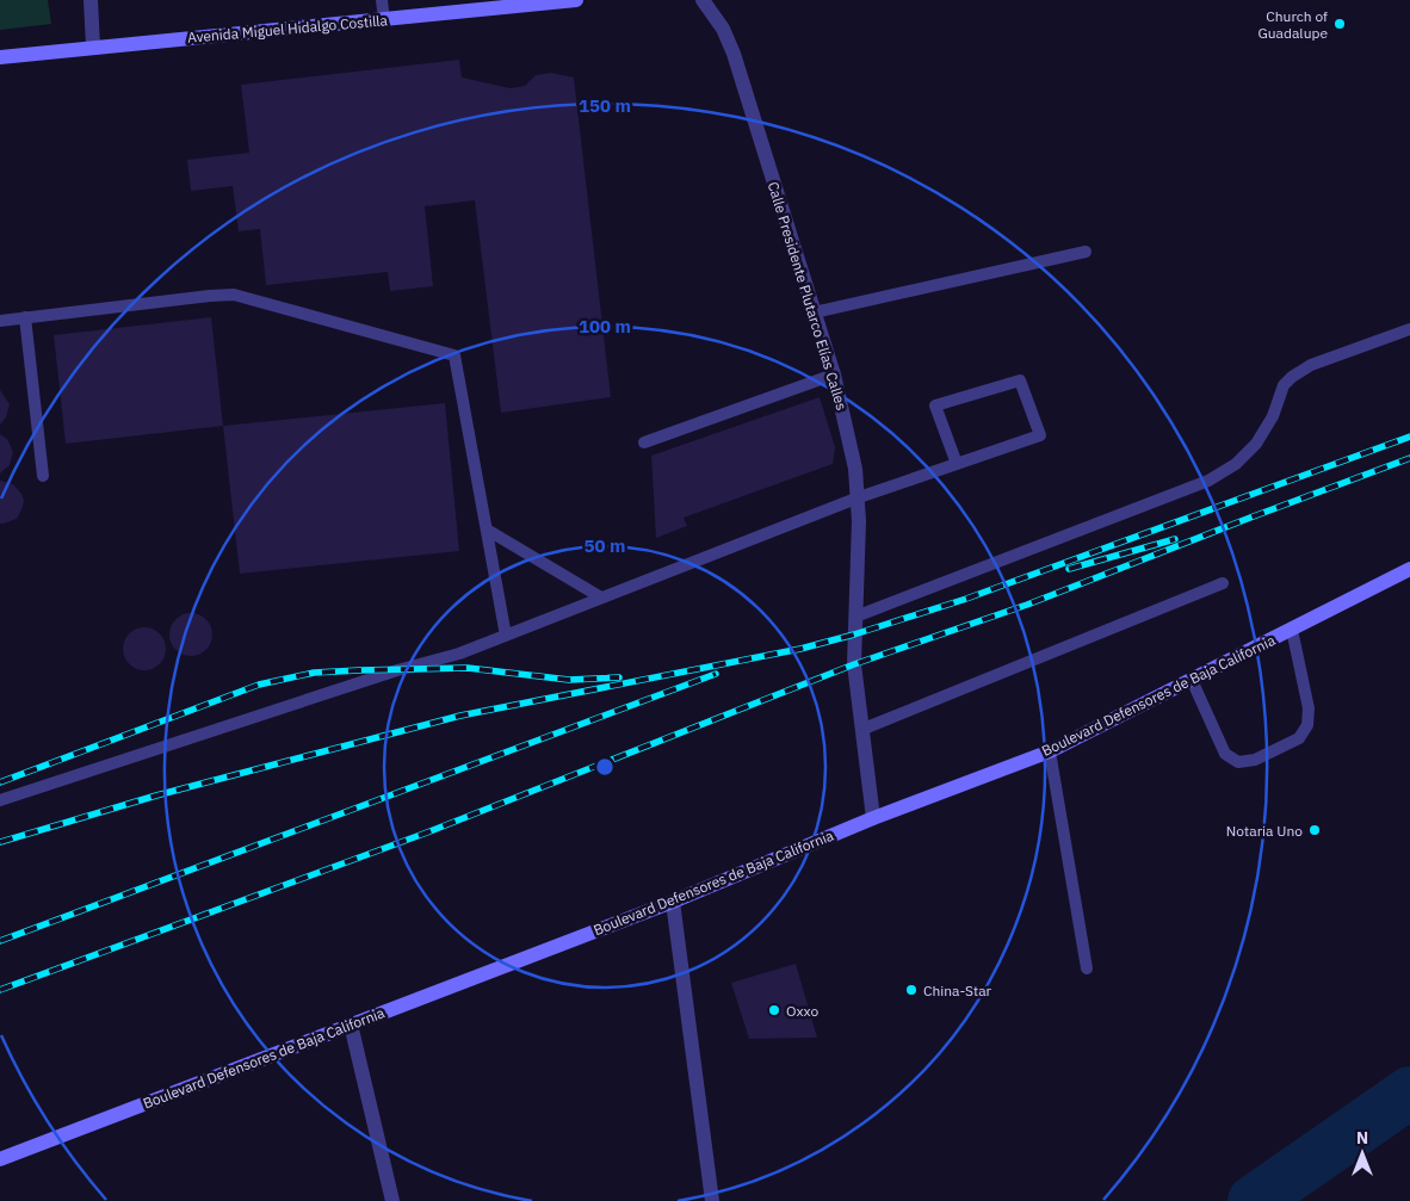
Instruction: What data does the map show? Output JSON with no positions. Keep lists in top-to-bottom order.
{
  "streets": {
    "main road": ["Avenida Miguel Hidalgo Costilla", "Boulevard Defensores de Baja California"],
    "street": ["Calle Presidente Plutarco Elías Calles"]
  },
  "crossings": [
    ["Calle Presidente Plutarco Elías Calles", "Boulevard Defensores de Baja California"]
  ],
  "places": [
    "Church of Guadalupe",
    "Notaria Uno",
    "China-Star",
    "Oxxo"
  ],
  "north": "top",
  "rings": ["150 m", "100 m", "50 m"]
}
